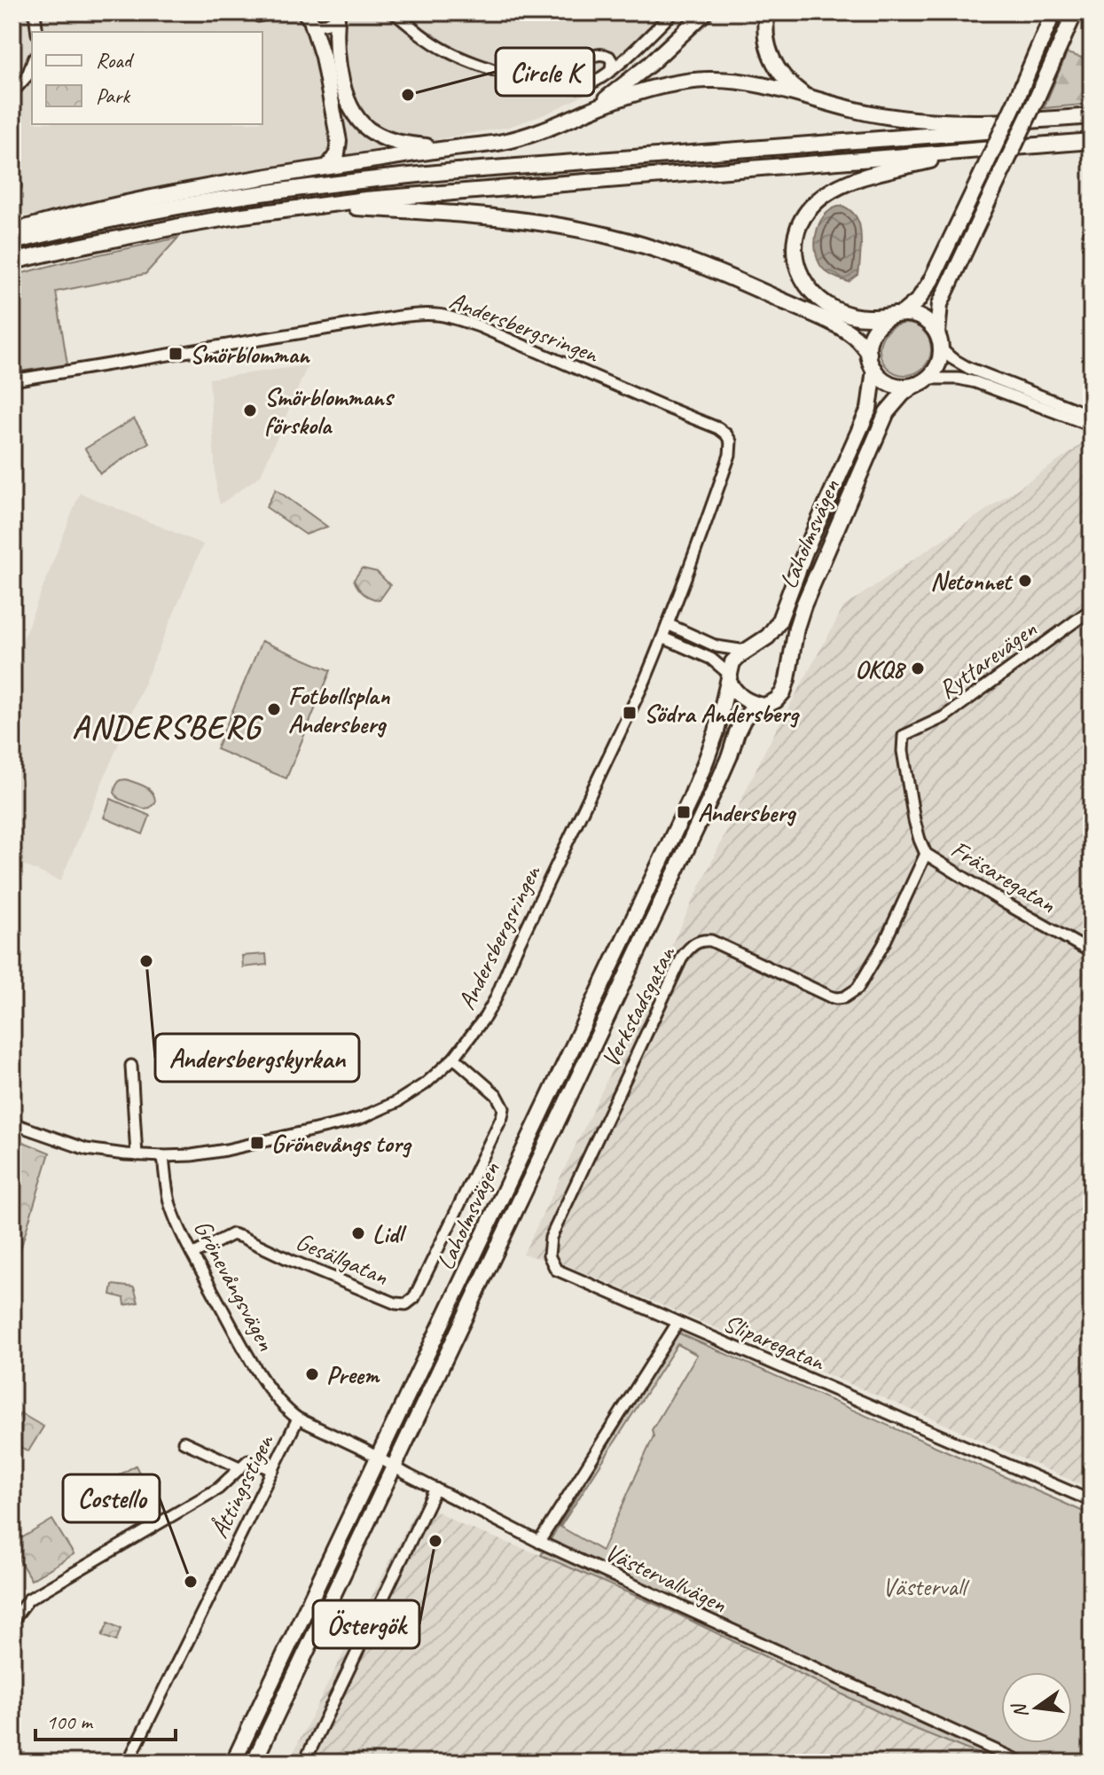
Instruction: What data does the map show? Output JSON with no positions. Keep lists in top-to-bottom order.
{
  "streets": {
    "highway": ["Laholmsvägen"],
    "street": [
      "Andersbergsringen",
      "Ryttarevägen",
      "Fräsaregatan",
      "Verkstadsgatan",
      "Gesällgatan",
      "Grönevångsvägen",
      "Sliparegatan",
      "Åttingsstigen",
      "Västervallvägen"
    ]
  },
  "crossings": [
    ["Andersbergsringen", "Gesällgatan"],
    ["Andersbergsringen", "Grönevångsvägen"],
    ["Laholmsvägen", "Västervallvägen"],
    ["Ryttarevägen", "Fräsaregatan"],
    ["Fräsaregatan", "Verkstadsgatan"],
    ["Verkstadsgatan", "Sliparegatan"],
    ["Gesällgatan", "Grönevångsvägen"],
    ["Grönevångsvägen", "Åttingsstigen"],
    ["Grönevångsvägen", "Västervallvägen"],
    ["Åttingsstigen", "Västervallvägen"]
  ],
  "districts": ["ANDERSBERG"],
  "parks": ["Västervall"],
  "places": {
    "other": [
      "Circle K",
      "Smörblommans förskola",
      "Netonnet",
      "OKQ8",
      "Fotbollsplan Andersberg",
      "Andersbergskyrkan",
      "Lidl",
      "Preem",
      "Östergök",
      "Costello"
    ],
    "transit": [
      "Smörblomman",
      "Södra Andersberg",
      "Andersberg",
      "Grönevångs torg"
    ]
  },
  "legend": ["Road", "Park"],
  "scale_bar": "100 m",
  "north": "left"
}
